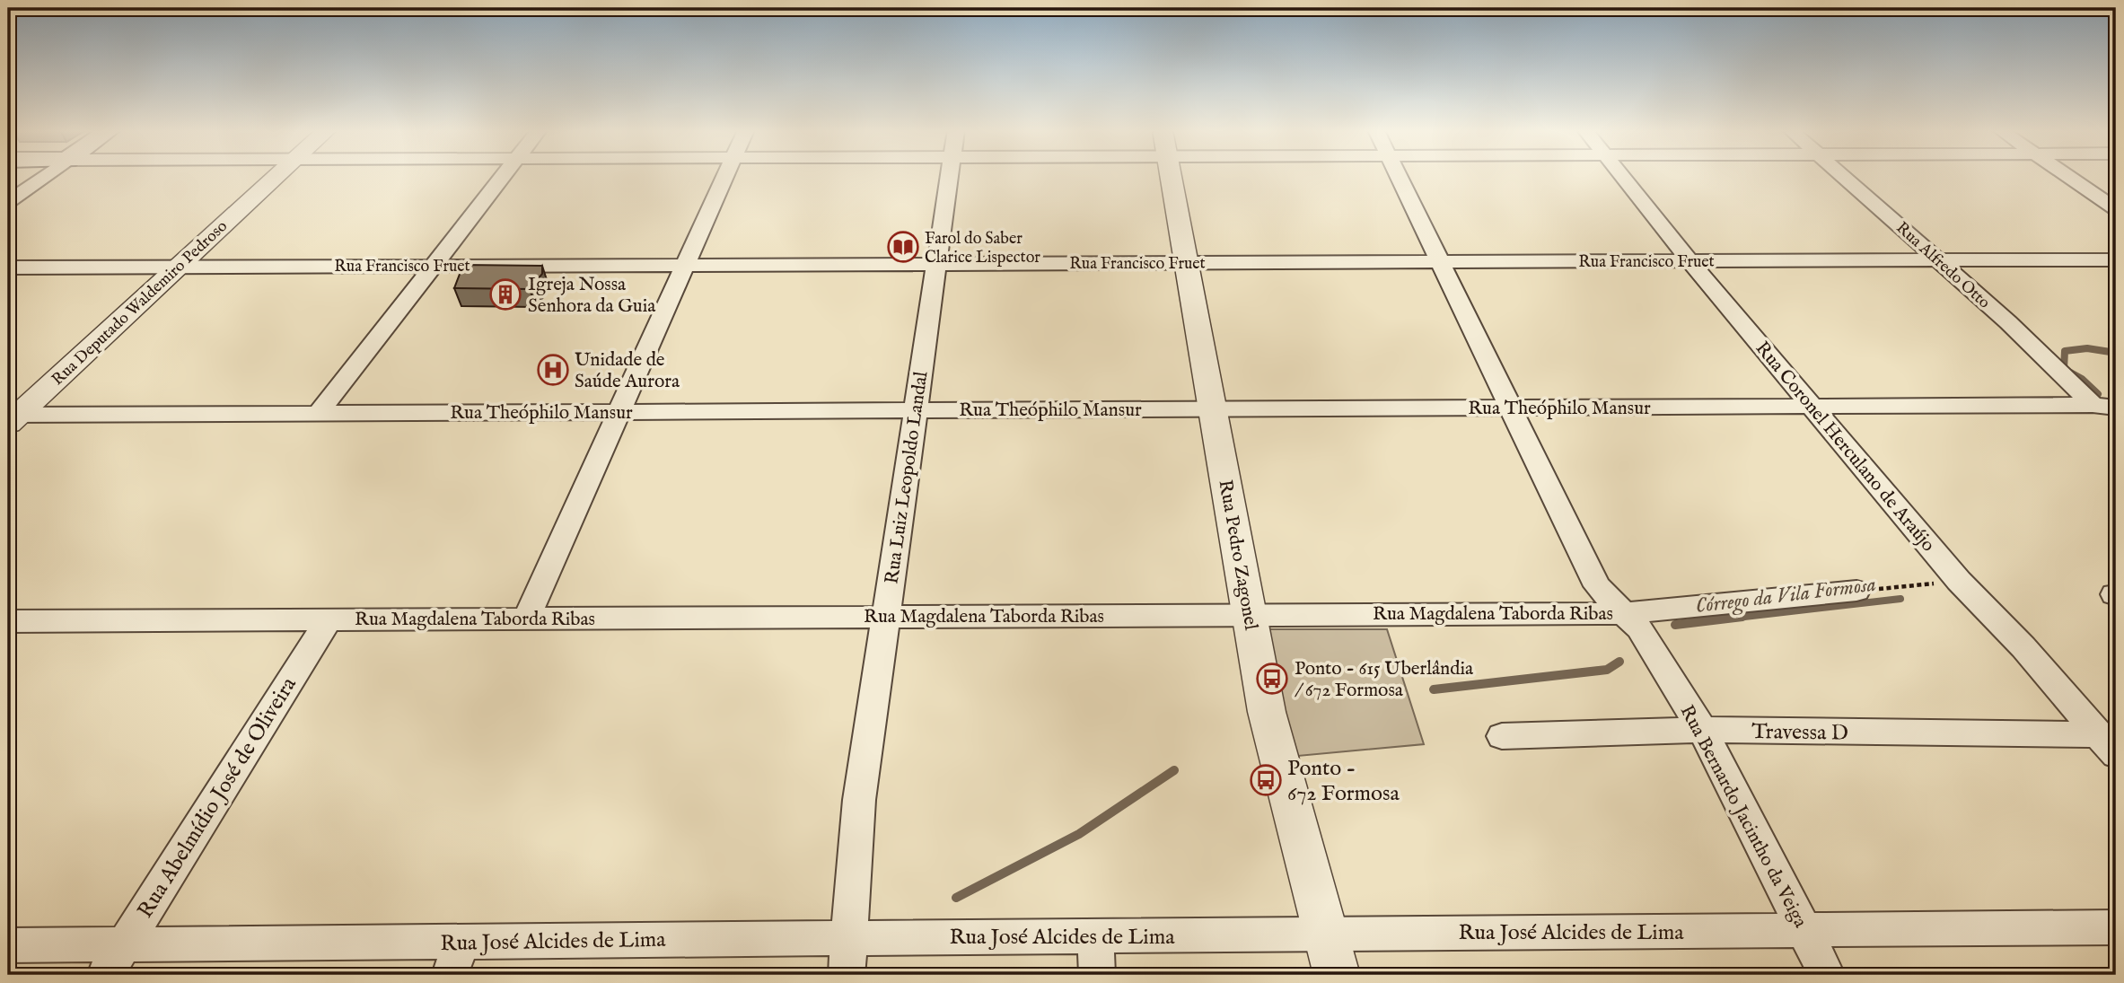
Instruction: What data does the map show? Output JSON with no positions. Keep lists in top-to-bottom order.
{
  "streets": {
    "street": [
      "Rua Francisco Fruet",
      "Rua Alfredo Otto",
      "Rua Deputado Waldemiro Pedroso",
      "Rua Theóphilo Mansur",
      "Rua Coronel Herculano de Araújo",
      "Rua Luiz Leopoldo Landal",
      "Rua Pedro Zagonel",
      "Rua Magdalena Taborda Ribas",
      "Travessa D",
      "Rua Abelmídio José de Oliveira",
      "Rua Bernardo Jacintho da Veiga",
      "Rua José Alcides de Lima"
    ]
  },
  "crossings": [
    ["Rua Francisco Fruet", "Rua Alfredo Otto"],
    ["Rua Francisco Fruet", "Rua Deputado Waldemiro Pedroso"],
    ["Rua Francisco Fruet", "Rua Coronel Herculano de Araújo"],
    ["Rua Francisco Fruet", "Rua Luiz Leopoldo Landal"],
    ["Rua Francisco Fruet", "Rua Pedro Zagonel"],
    ["Rua Francisco Fruet", "Rua Bernardo Jacintho da Veiga"],
    ["Rua Alfredo Otto", "Rua Theóphilo Mansur"],
    ["Rua Deputado Waldemiro Pedroso", "Rua Theóphilo Mansur"],
    ["Rua Theóphilo Mansur", "Rua Coronel Herculano de Araújo"],
    ["Rua Theóphilo Mansur", "Rua Luiz Leopoldo Landal"],
    ["Rua Theóphilo Mansur", "Rua Pedro Zagonel"],
    ["Rua Theóphilo Mansur", "Rua Bernardo Jacintho da Veiga"],
    ["Rua Coronel Herculano de Araújo", "Travessa D"],
    ["Rua Luiz Leopoldo Landal", "Rua Magdalena Taborda Ribas"],
    ["Rua Luiz Leopoldo Landal", "Rua José Alcides de Lima"],
    ["Rua Pedro Zagonel", "Rua Magdalena Taborda Ribas"],
    ["Rua Pedro Zagonel", "Rua José Alcides de Lima"],
    ["Rua Magdalena Taborda Ribas", "Rua Abelmídio José de Oliveira"],
    ["Rua Magdalena Taborda Ribas", "Rua Bernardo Jacintho da Veiga"],
    ["Travessa D", "Rua Bernardo Jacintho da Veiga"],
    ["Rua Abelmídio José de Oliveira", "Rua José Alcides de Lima"],
    ["Rua Bernardo Jacintho da Veiga", "Rua José Alcides de Lima"]
  ],
  "water": ["Córrego da Vila Formosa"],
  "places": {
    "library": ["Farol do Saber Clarice Lispector"],
    "building": ["Igreja Nossa Senhora da Guia"],
    "hospital": ["Unidade de Saúde Aurora"],
    "bus stop": ["Ponto - 615 Uberlândia / 672 Formosa", "Ponto - 672 Formosa"]
  }
}
